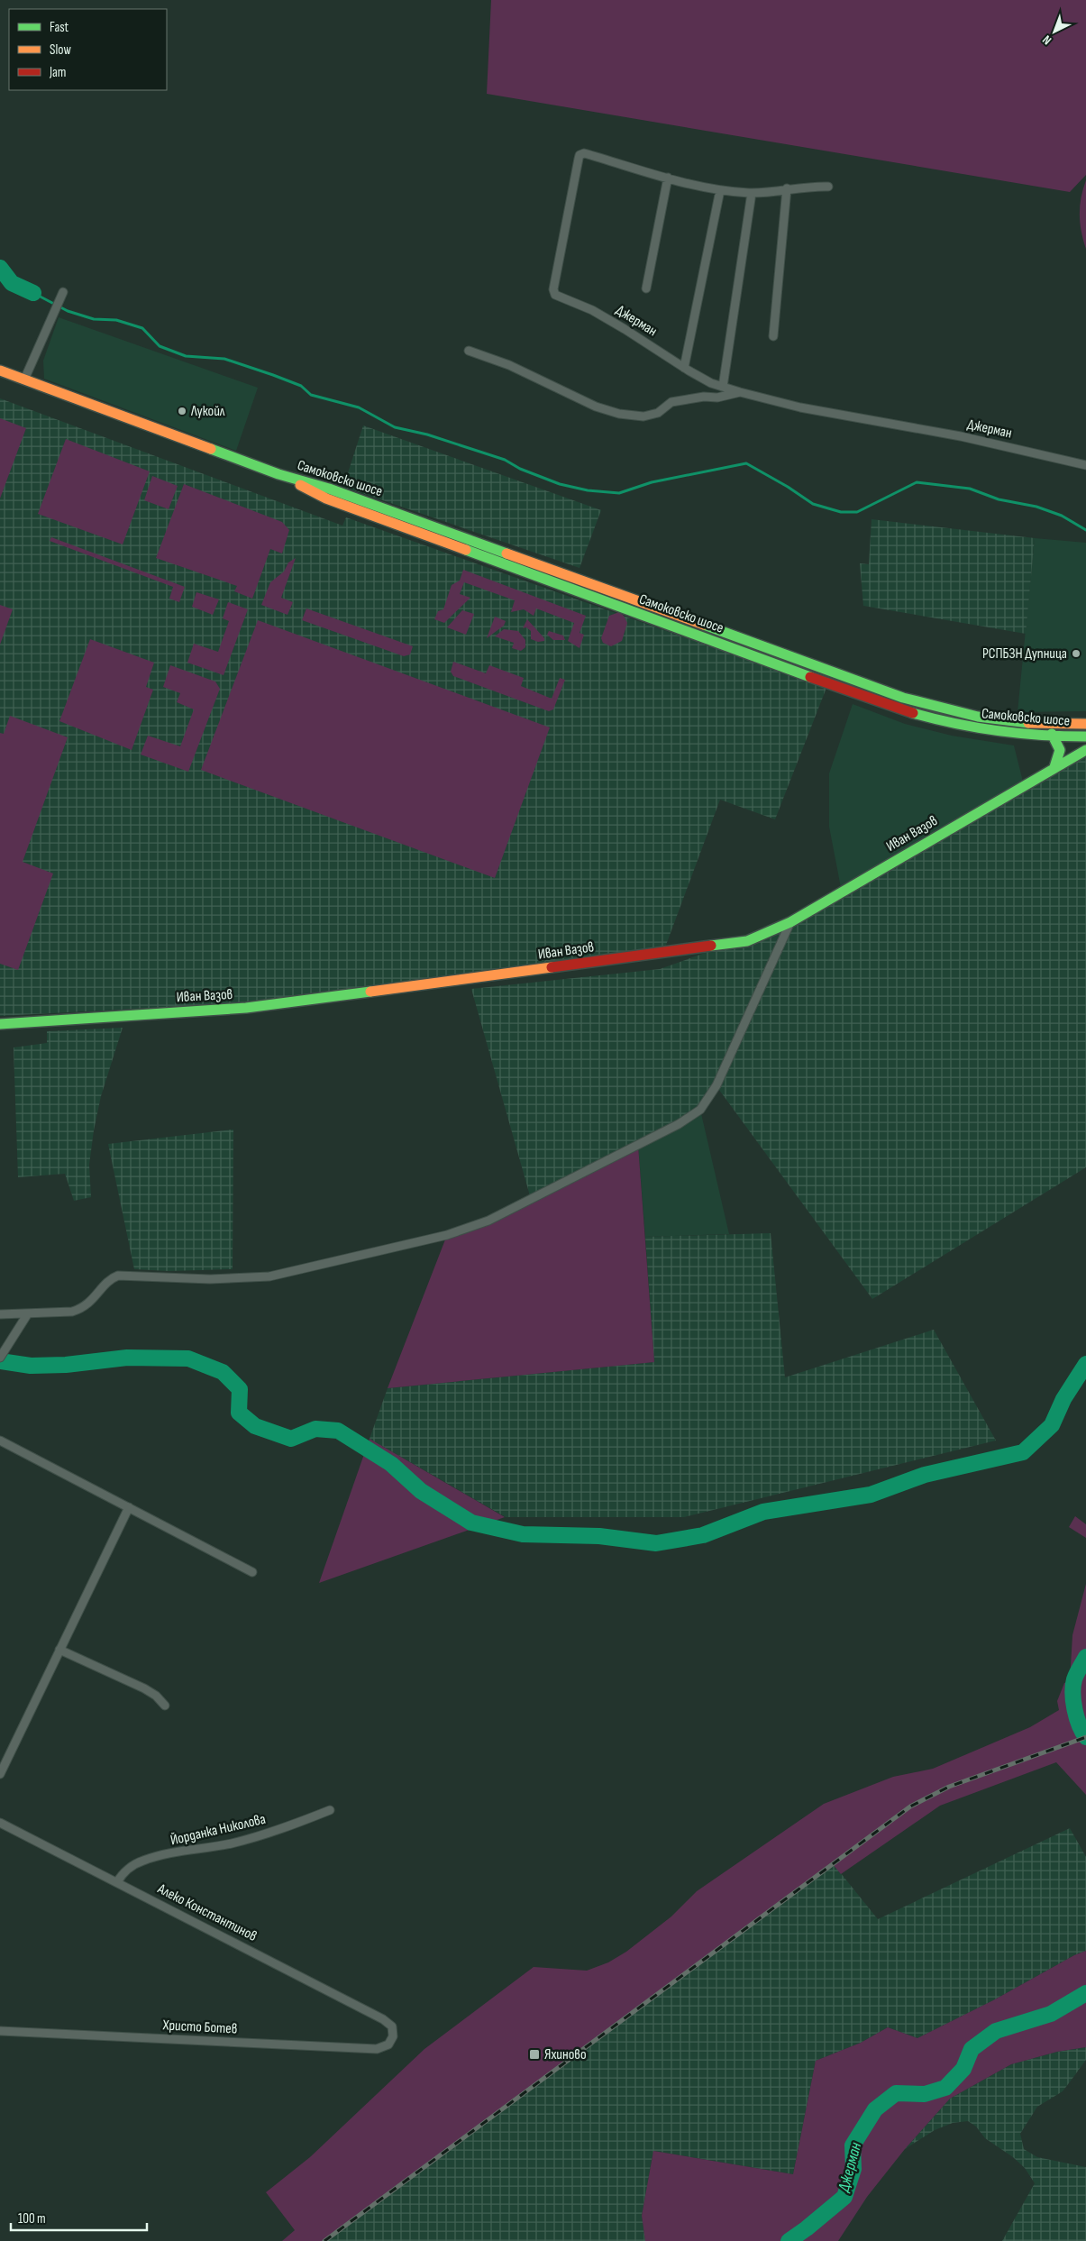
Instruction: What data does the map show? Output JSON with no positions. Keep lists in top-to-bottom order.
{
  "streets": {
    "main road": ["Самоковско шосе", "Иван Вазов"],
    "street": [
      "Джерман",
      "Йорданка Николова",
      "Алеко Константинов",
      "Христо Ботев"
    ]
  },
  "crossings": [
    ["Йорданка Николова", "Алеко Константинов"],
    ["Алеко Константинов", "Христо Ботев"]
  ],
  "water": ["Джерман"],
  "places": {
    "other": ["Лукойл", "РСПБЗН Дупница"],
    "transit": ["Яхиново"]
  },
  "legend": ["Fast", "Slow", "Jam"],
  "scale_bar": "100 m",
  "north": "bottom left"
}
